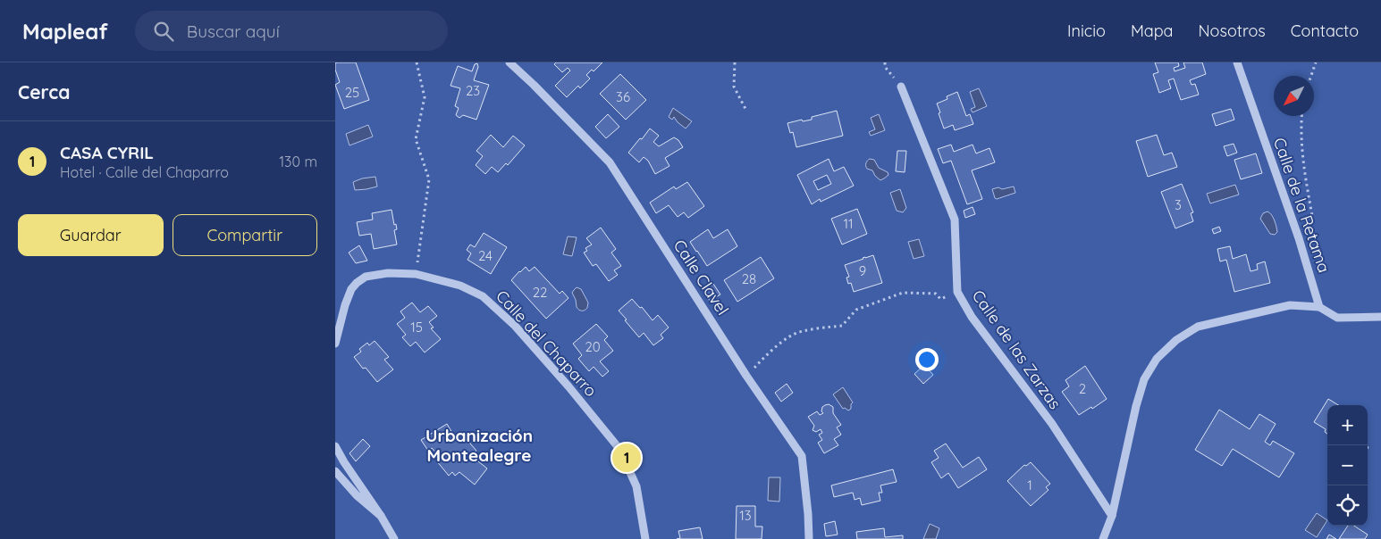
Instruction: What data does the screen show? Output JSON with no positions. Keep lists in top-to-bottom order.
{
  "streets": {
    "street": [
      "Calle de la Retama",
      "Calle Clavel",
      "Calle del Chaparro",
      "Calle de las Zarzas"
    ]
  },
  "districts": ["Urbanización Montealegre"],
  "house_numbers": [
    "23",
    "25",
    "36",
    "3",
    "11",
    "24",
    "9",
    "28",
    "22",
    "15",
    "20",
    "2",
    "1",
    "13"
  ],
  "north": "bottom left",
  "page": {
    "header": "Mapleaf",
    "search": "Buscar aquí",
    "nav": [
      "Inicio",
      "Mapa",
      "Nosotros",
      "Contacto"
    ],
    "heading": "Cerca",
    "list": [
      {
        "mark": "1",
        "name": "CASA CYRIL",
        "note": "Hotel · Calle del Chaparro",
        "value": "130 m"
      }
    ],
    "buttons": ["Guardar", "Compartir"],
    "map_buttons": ["+", "−"],
    "pins": "1"
  }
}
